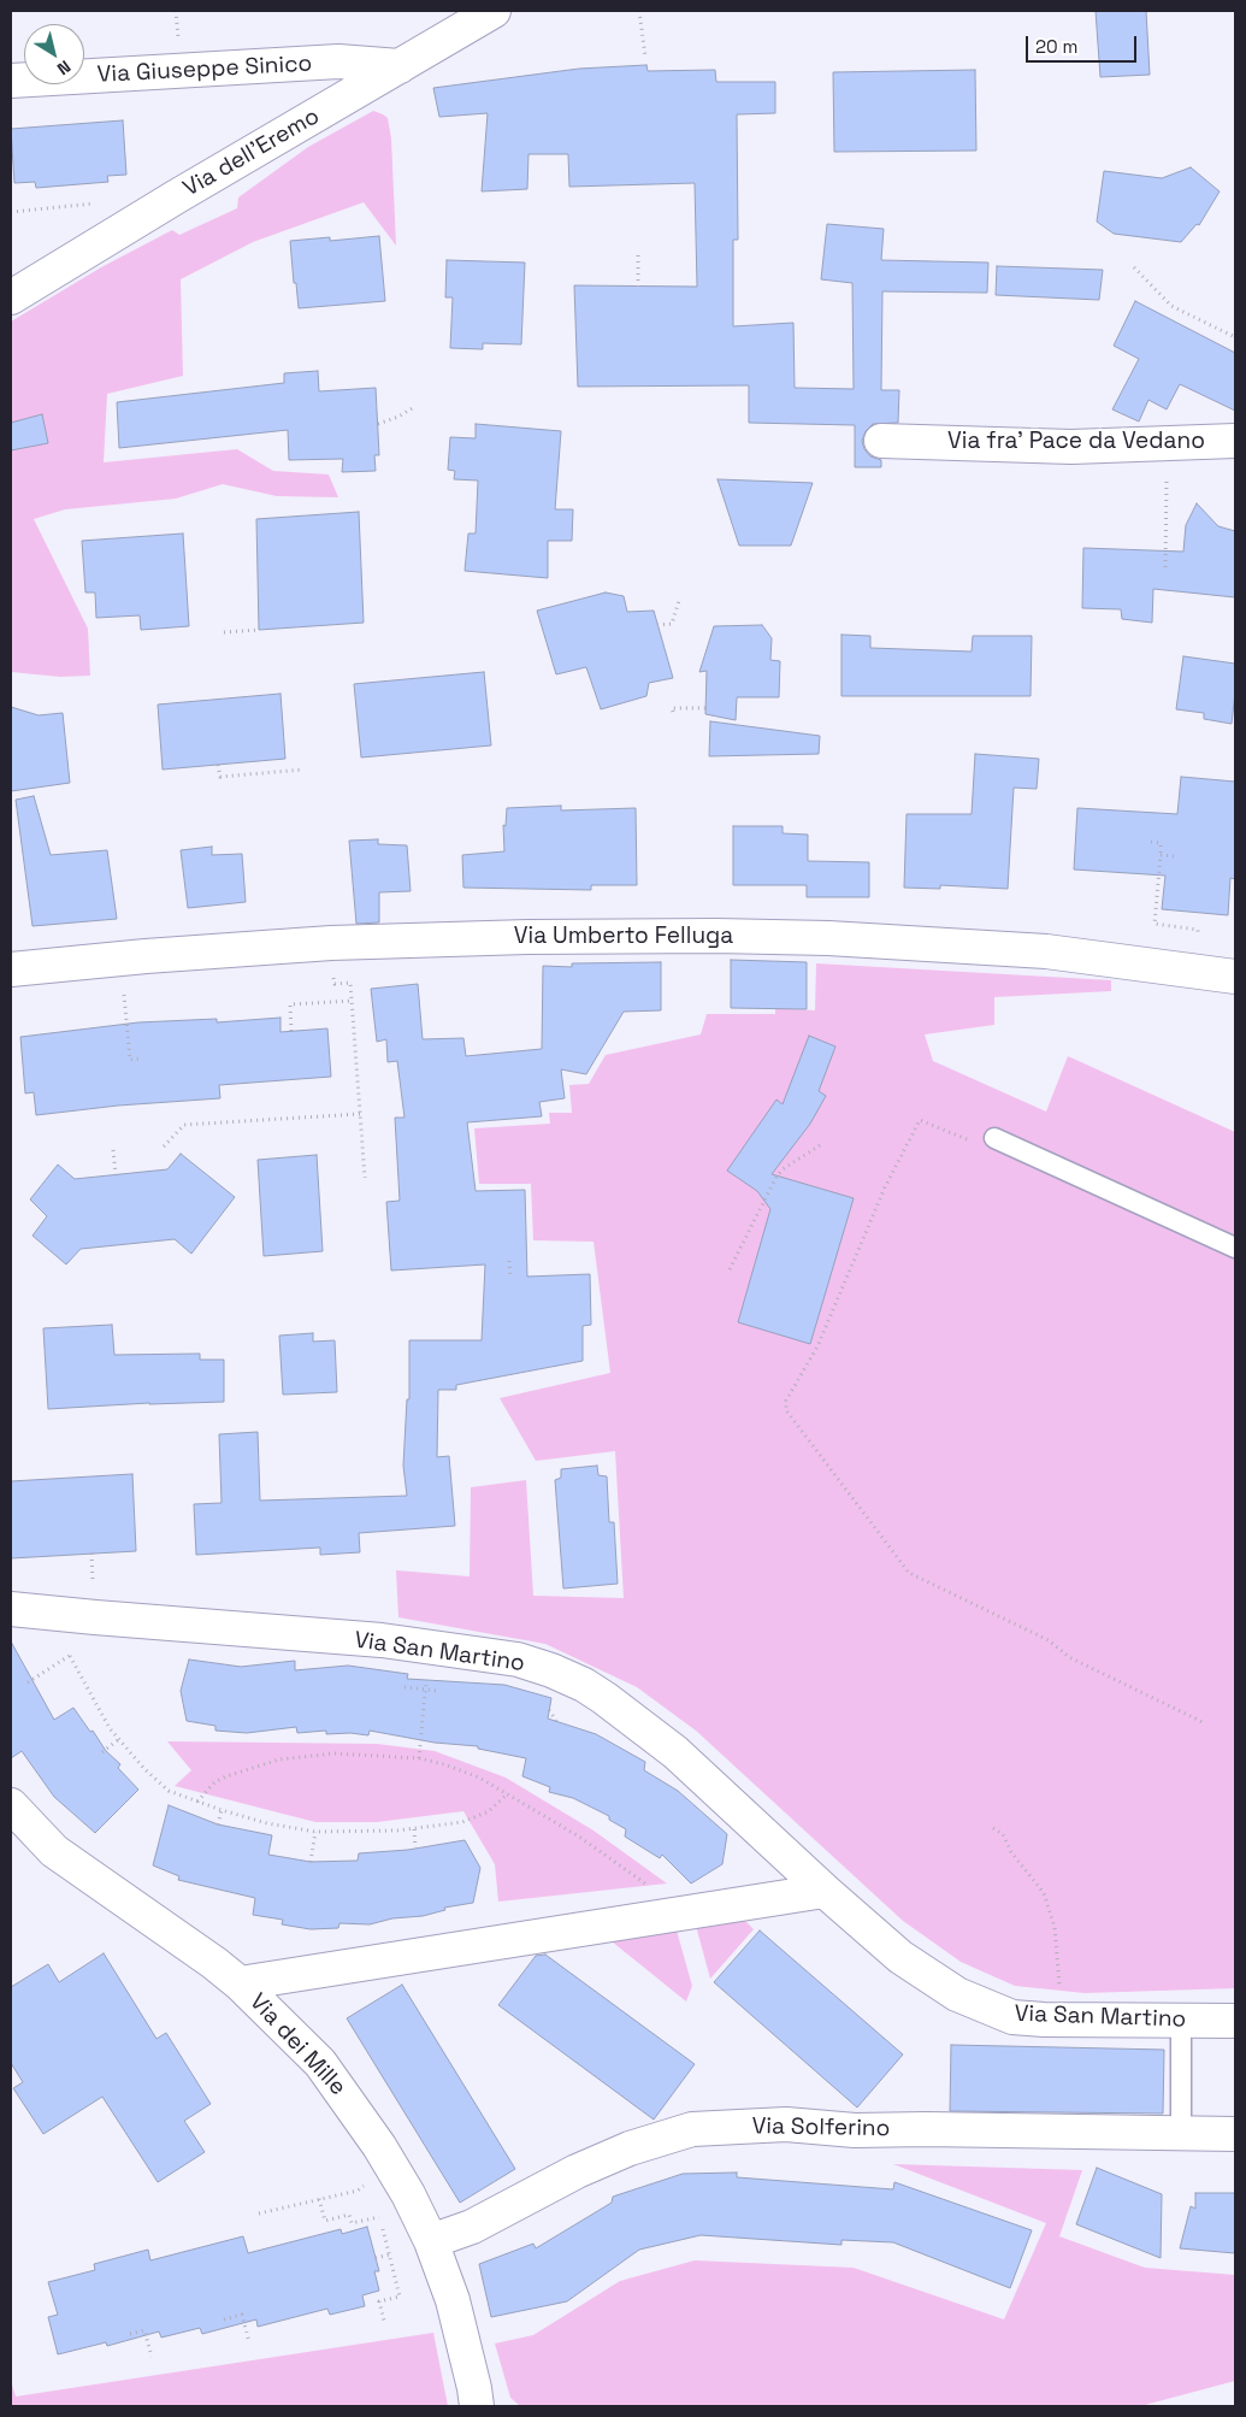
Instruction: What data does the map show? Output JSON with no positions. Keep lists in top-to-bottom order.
{
  "streets": {
    "street": [
      "Via Giuseppe Sinico",
      "Via dell'Eremo",
      "Via fra' Pace da Vedano",
      "Via Umberto Felluga",
      "Via San Martino",
      "Via dei Mille",
      "Via Solferino"
    ]
  },
  "crossings": [
    ["Via Giuseppe Sinico", "Via dell'Eremo"],
    ["Via dei Mille", "Via Solferino"]
  ],
  "scale_bar": "20 m",
  "north": "bottom right"
}
